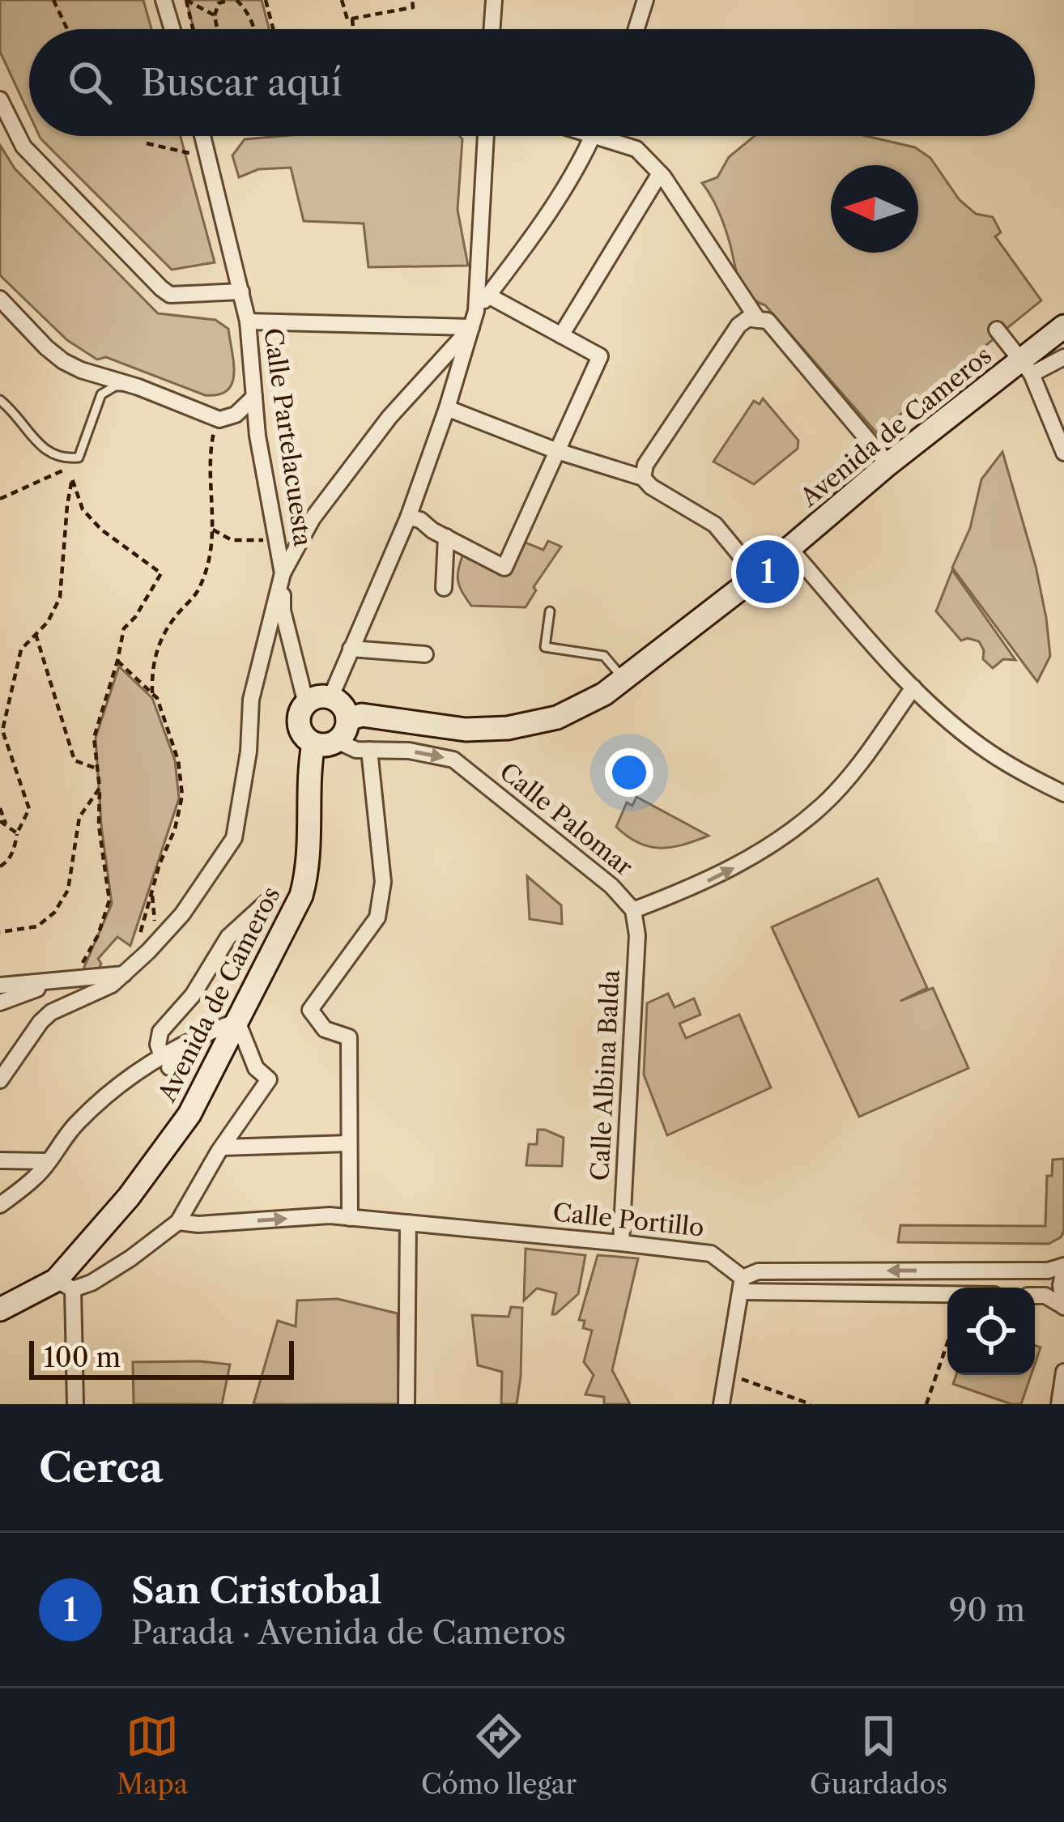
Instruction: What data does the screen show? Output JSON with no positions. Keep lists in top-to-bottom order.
{
  "streets": {
    "main road": ["Avenida de Cameros"],
    "street": [
      "Calle Partelacuesta",
      "Calle Palomar",
      "Calle Albina Balda",
      "Calle Portillo"
    ]
  },
  "crossings": [
    ["Avenida de Cameros", "Calle Palomar"],
    ["Calle Palomar", "Calle Albina Balda"],
    ["Calle Albina Balda", "Calle Portillo"]
  ],
  "scale_bar": "100 m",
  "north": "left",
  "page": {
    "search": "Buscar aquí",
    "pins": "1",
    "scale": "100 m",
    "heading": "Cerca",
    "list": [
      {
        "mark": "1",
        "name": "San Cristobal",
        "note": "Parada · Avenida de Cameros",
        "value": "90 m"
      }
    ],
    "nav": ["Mapa", "Cómo llegar", "Guardados"]
  }
}
